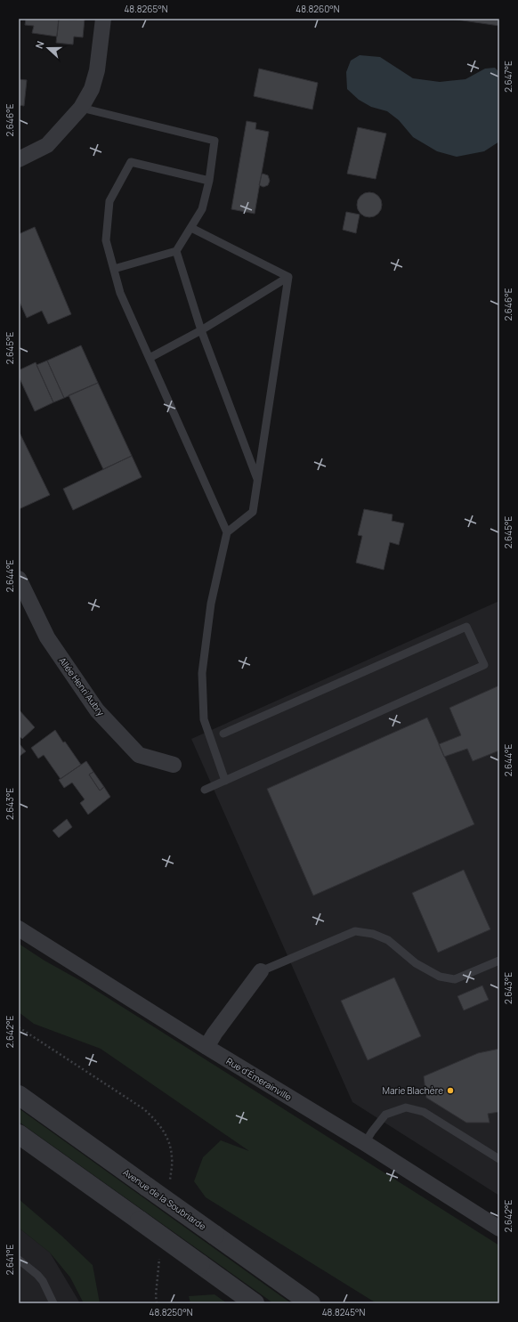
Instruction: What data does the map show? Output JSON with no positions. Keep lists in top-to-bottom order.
{
  "streets": {
    "street": ["Allée Henri Aubry", "Rue d'Émerainville", "Avenue de la Soubriarde"]
  },
  "places": ["Marie Blachère"],
  "north": "left",
  "coordinates": [
    "48.8265°N",
    "48.8260°N",
    "2.647°E",
    "2.646°E",
    "2.645°E",
    "2.644°E",
    "2.643°E",
    "2.642°E",
    "2.641°E",
    "48.8250°N",
    "48.8245°N"
  ]
}
